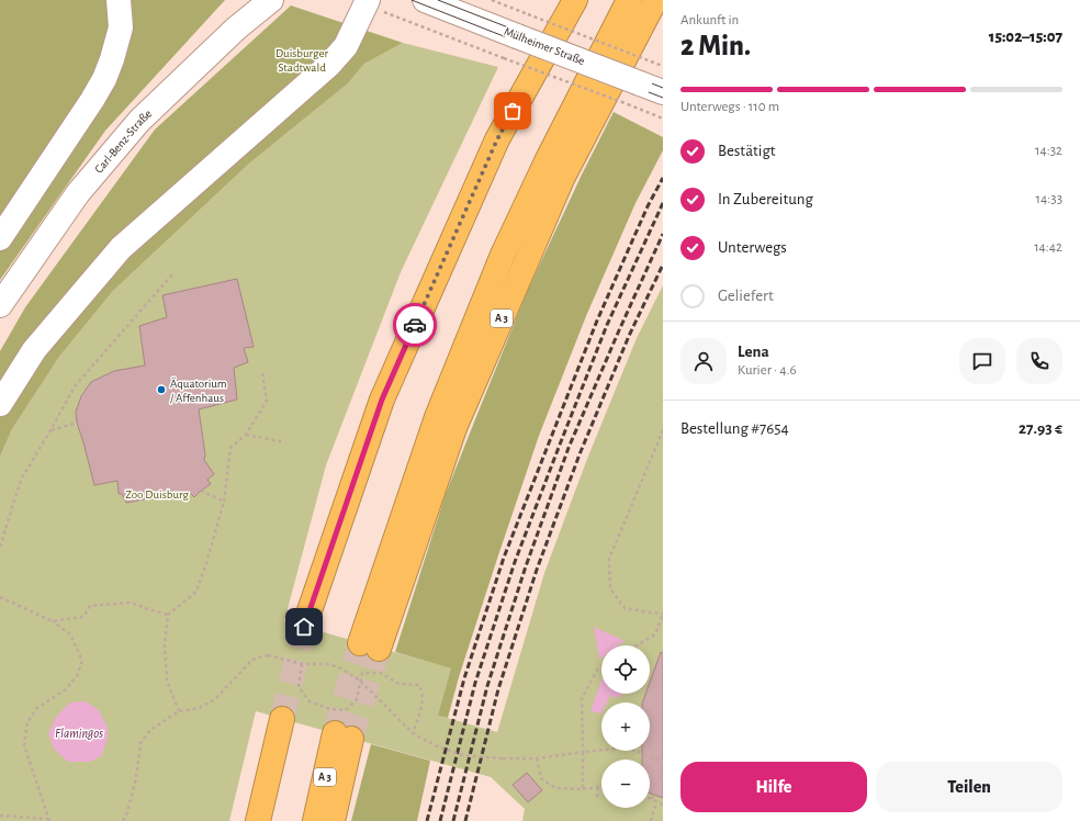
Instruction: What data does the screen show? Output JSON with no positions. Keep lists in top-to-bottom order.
{
  "streets": {
    "highway": ["A 3"],
    "main road": ["Mülheimer Straße", "Carl-Benz-Straße"]
  },
  "water": ["Flamingos"],
  "parks": ["Duisburger Stadtwald", "Zoo Duisburg"],
  "places": ["Äquatorium / Affenhaus"],
  "page": {
    "heading": ["2 Min.", "Ankunft in", "15:02–15:07"],
    "panel": [
      "Lena",
      "Kurier · 4.6",
      "Bestellung #7654",
      "27.93 €"
    ],
    "bar": "Unterwegs · 110 m",
    "list": [
      ["Bestätigt", "14:32"],
      ["In Zubereitung", "14:33"],
      ["Unterwegs", "14:42"],
      "Geliefert"
    ],
    "map_buttons": ["+", "−"],
    "buttons": ["Hilfe", "Teilen"]
  }
}
